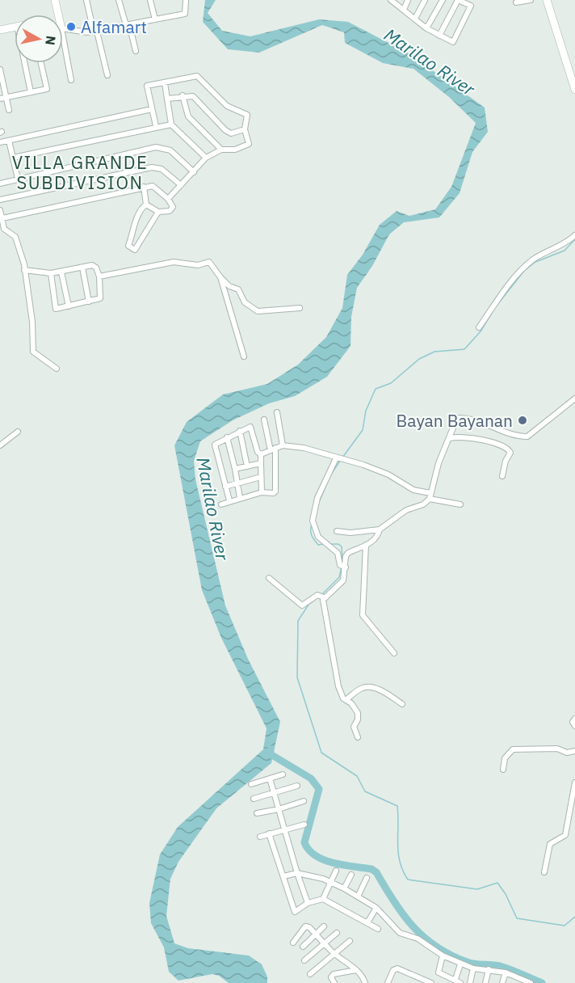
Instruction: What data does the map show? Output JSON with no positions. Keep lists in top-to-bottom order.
{
  "districts": ["VILLA GRANDE SUBDIVISION"],
  "water": ["Marilao River"],
  "places": ["Alfamart", "Bayan Bayanan"],
  "north": "right"
}
